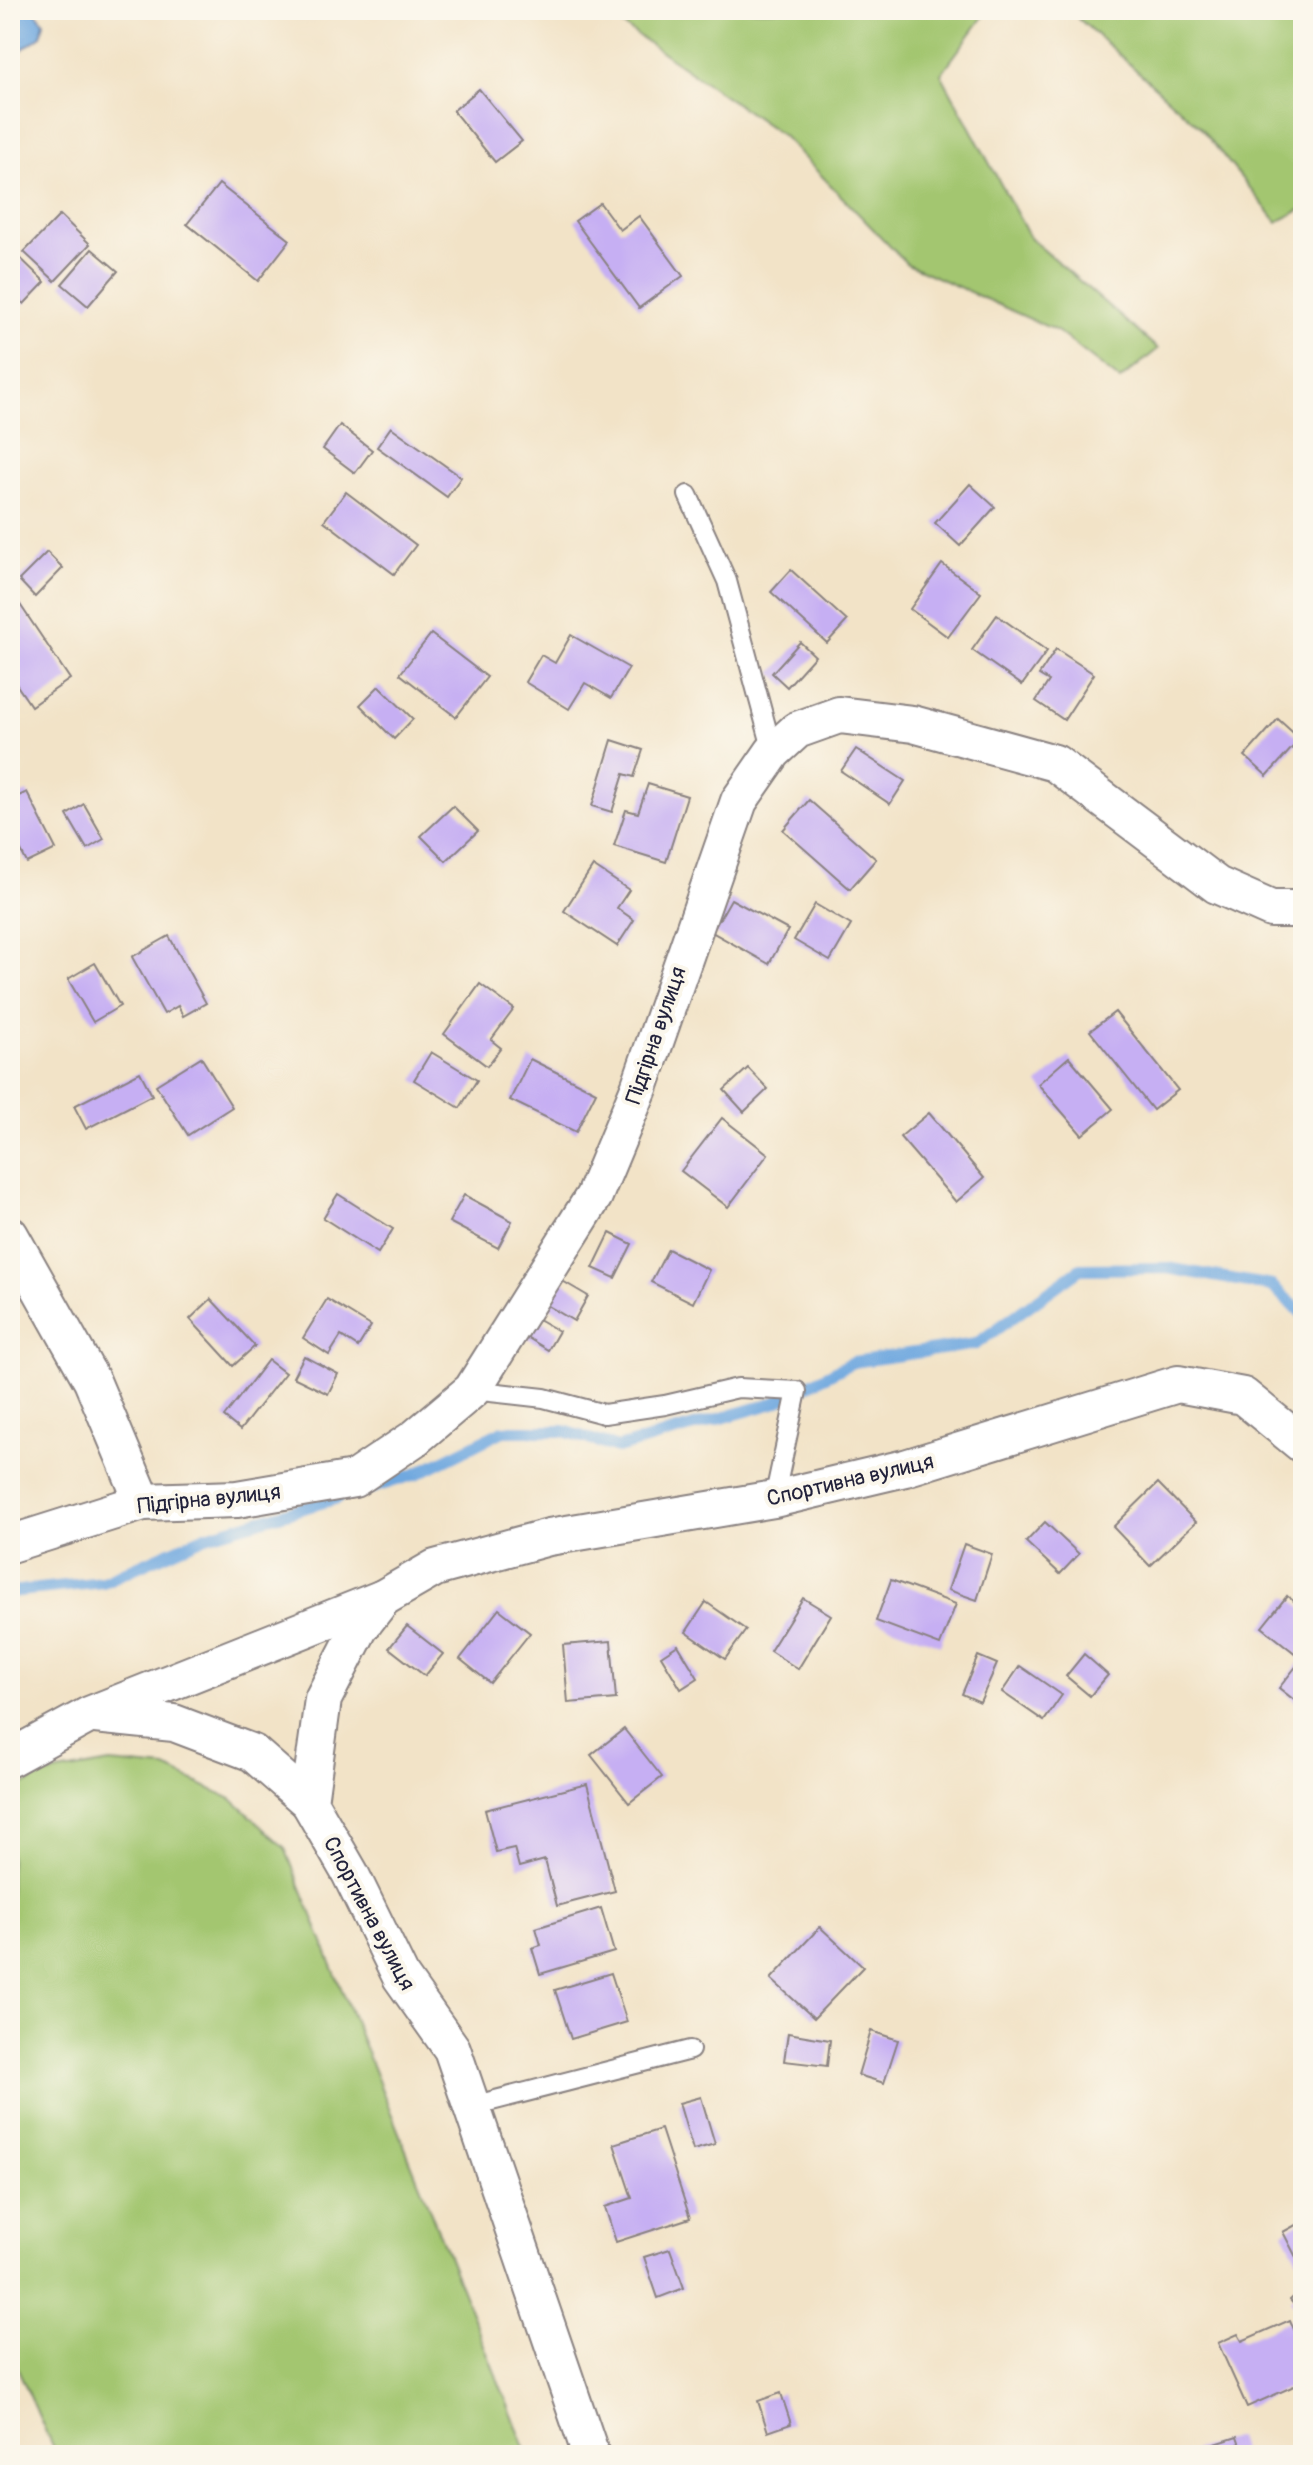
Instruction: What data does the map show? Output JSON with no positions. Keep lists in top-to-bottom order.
{
  "streets": {
    "street": ["Підгірна вулиця", "Спортивна вулиця"]
  }
}
